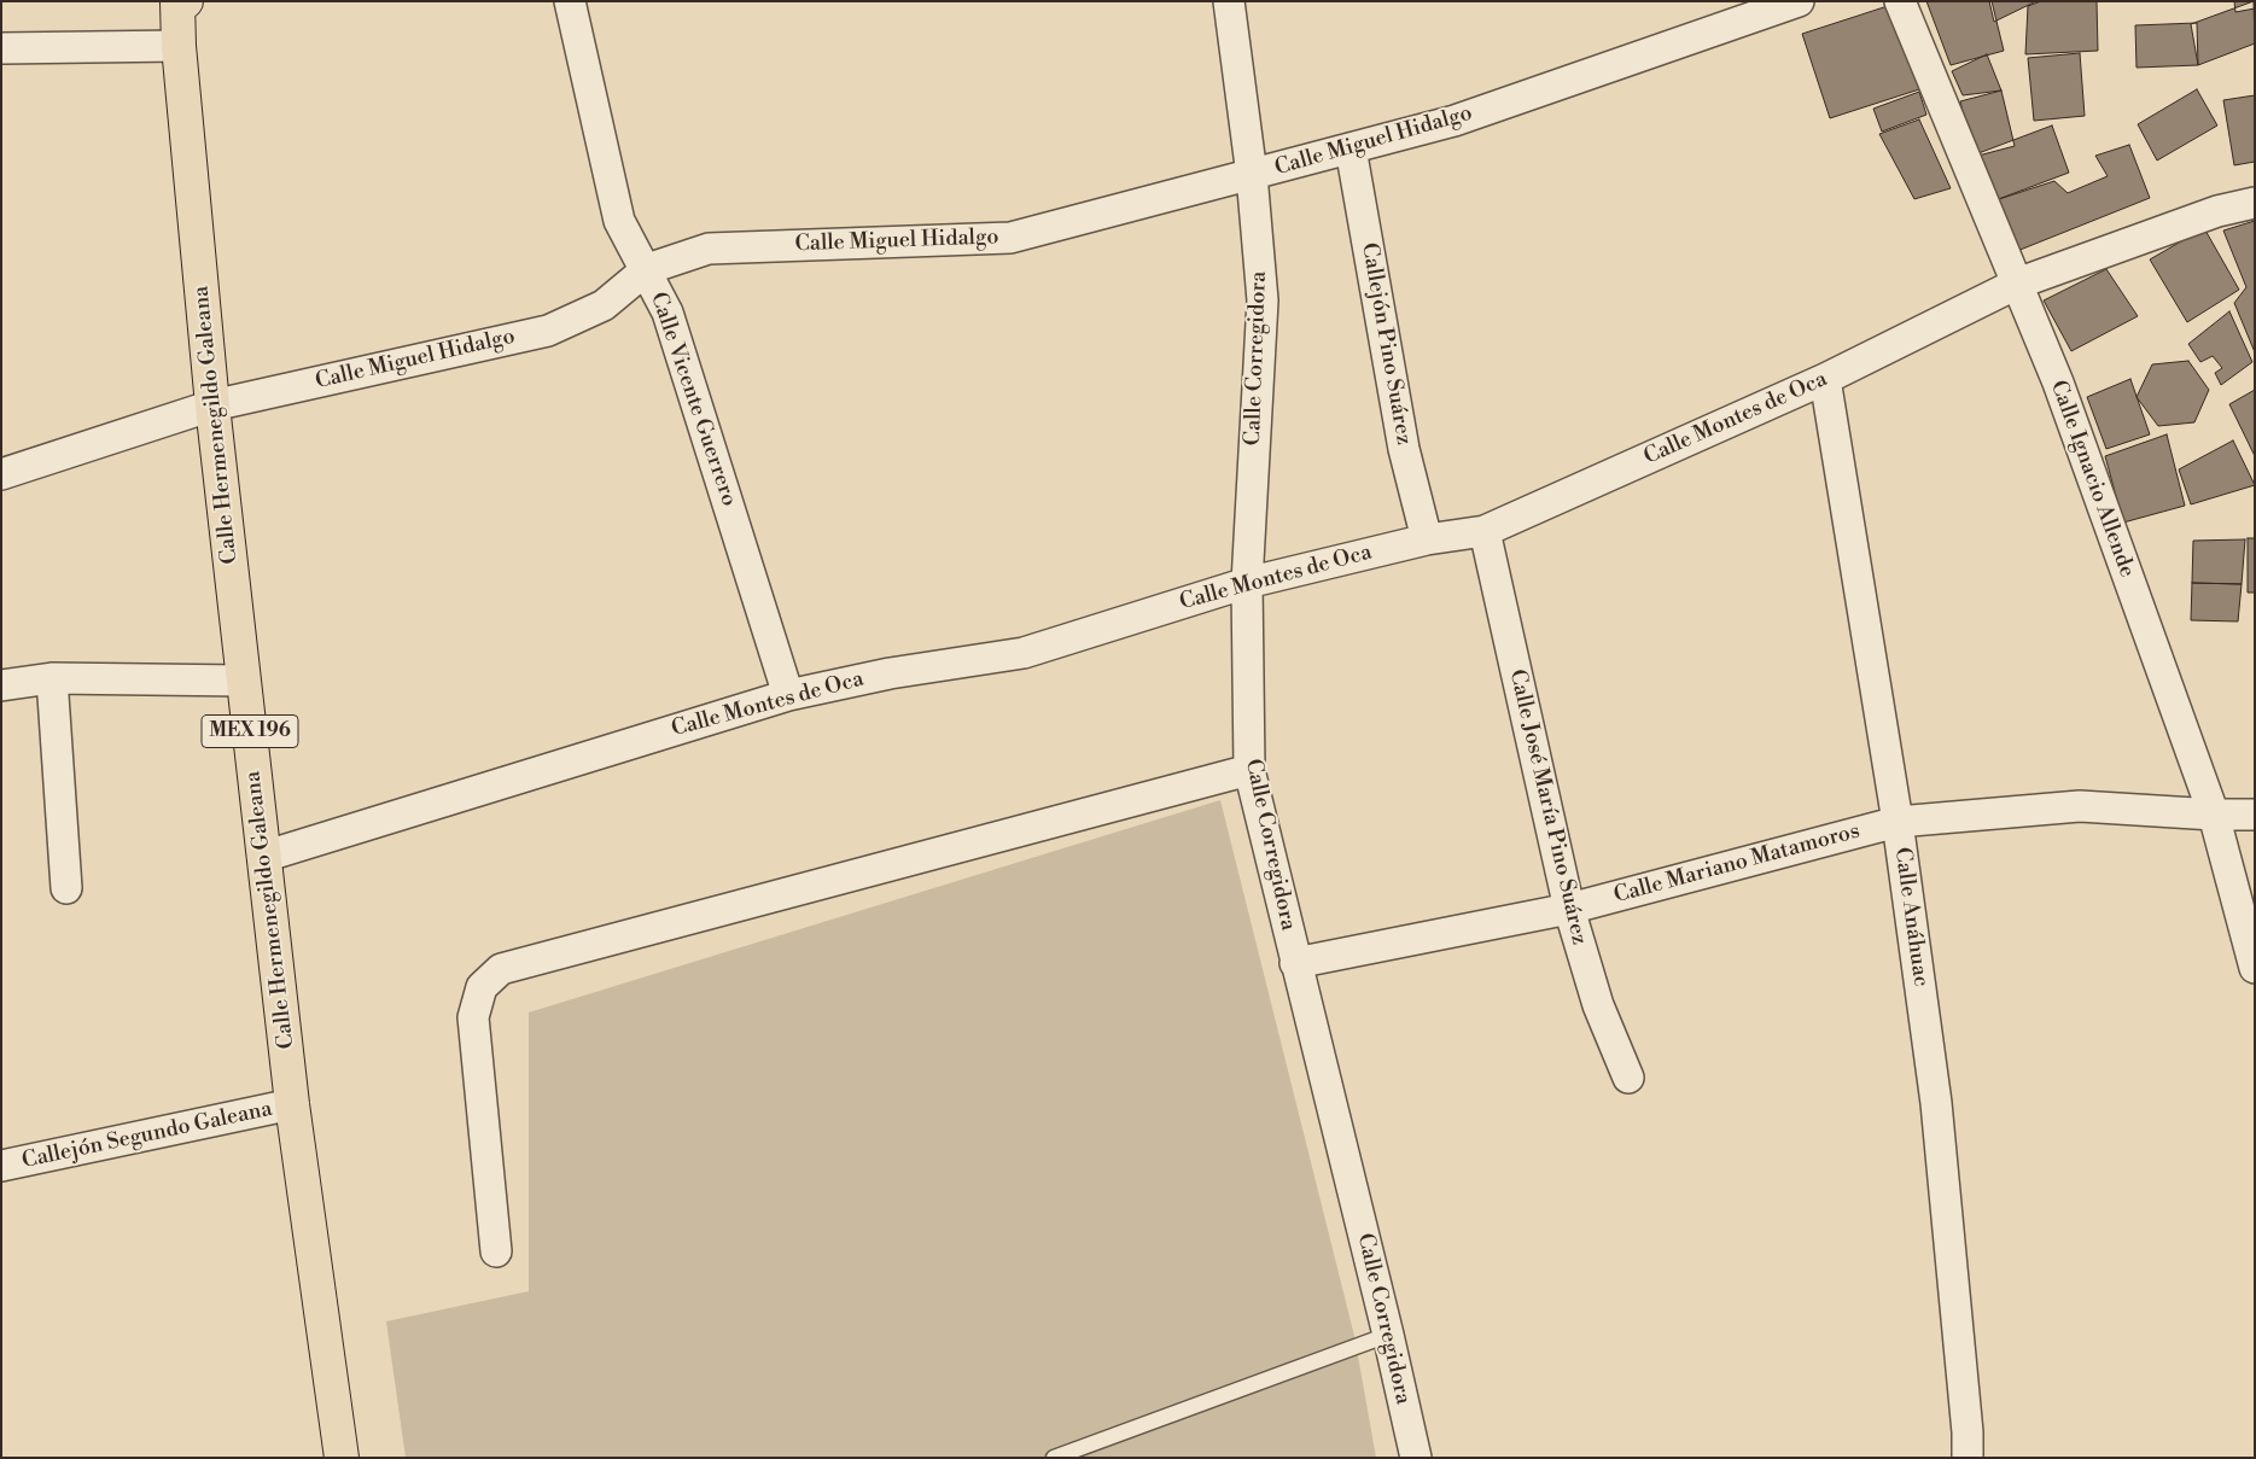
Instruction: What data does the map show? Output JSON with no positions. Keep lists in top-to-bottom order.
{
  "streets": {
    "main road": ["Calle Hermenegildo Galeana", "MEX 196"],
    "street": [
      "Calle Miguel Hidalgo",
      "Callejón Pino Suárez",
      "Calle Corregidora",
      "Calle Vicente Guerrero",
      "Calle Montes de Oca",
      "Calle Ignacio Allende",
      "Calle José María Pino Suárez",
      "Calle Mariano Matamoros",
      "Calle Anáhuac",
      "Callejón Segundo Galeana"
    ]
  },
  "crossings": [
    ["Calle Miguel Hidalgo", "Callejón Pino Suárez"],
    ["Calle Miguel Hidalgo", "Calle Corregidora"],
    ["Calle Miguel Hidalgo", "Calle Vicente Guerrero"],
    ["Calle Miguel Hidalgo", "Calle Hermenegildo Galeana"],
    ["Callejón Pino Suárez", "Calle Montes de Oca"],
    ["Calle Corregidora", "Calle Montes de Oca"],
    ["Calle Corregidora", "Calle Mariano Matamoros"],
    ["Calle Vicente Guerrero", "Calle Montes de Oca"],
    ["Calle Montes de Oca", "Calle Hermenegildo Galeana"],
    ["Calle Montes de Oca", "Calle Ignacio Allende"],
    ["Calle Montes de Oca", "Calle José María Pino Suárez"],
    ["Calle Montes de Oca", "Calle Anáhuac"],
    ["Calle Hermenegildo Galeana", "Callejón Segundo Galeana"],
    ["Calle Ignacio Allende", "Calle Mariano Matamoros"],
    ["Calle José María Pino Suárez", "Calle Mariano Matamoros"],
    ["Calle Mariano Matamoros", "Calle Anáhuac"]
  ]
}
